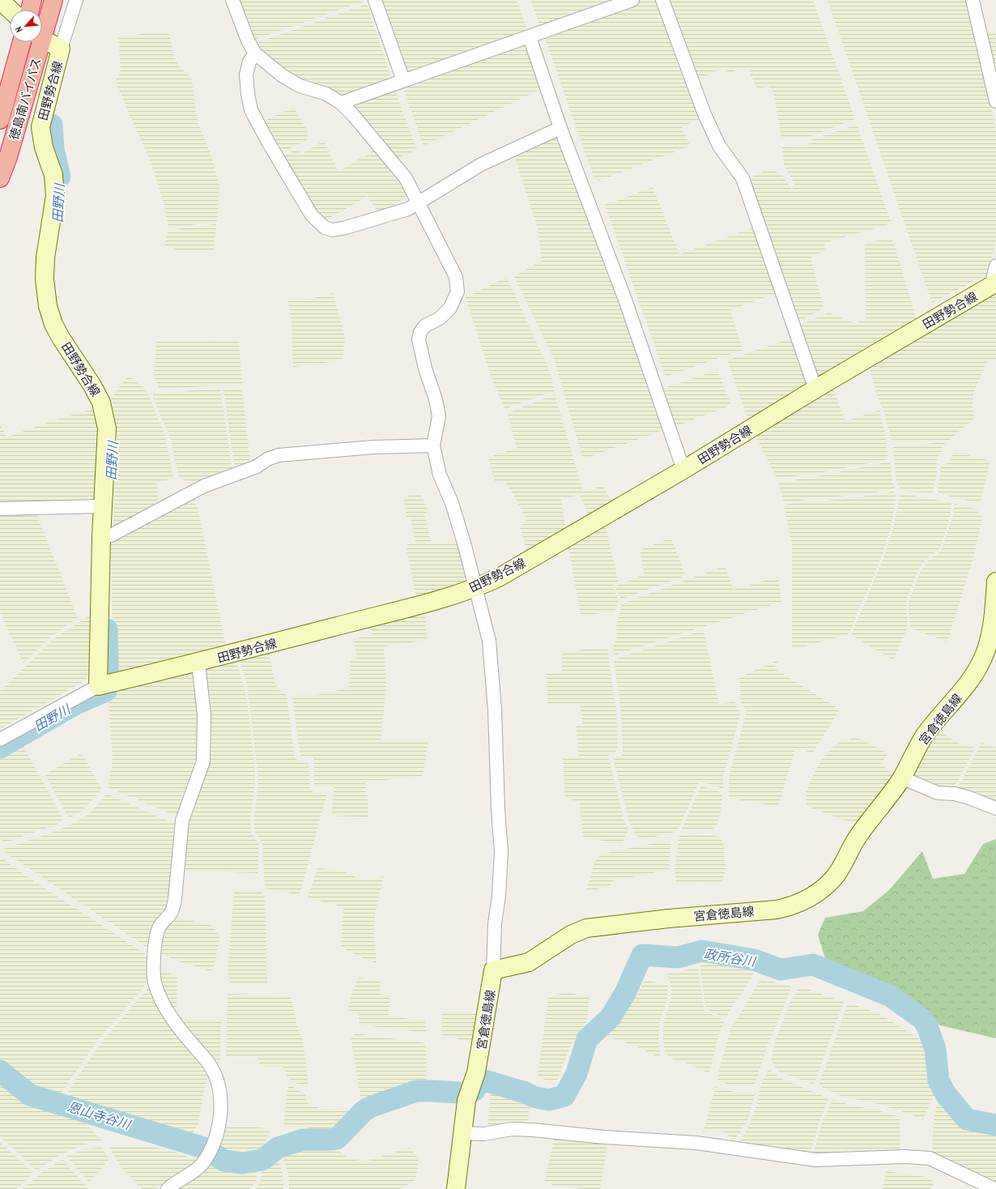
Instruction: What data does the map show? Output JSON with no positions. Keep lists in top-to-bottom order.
{
  "streets": {
    "highway": ["徳島南バイパス"],
    "main road": ["田野勢合線", "宮倉徳島線"]
  },
  "water": ["田野川", "政所谷川", "恩山寺谷川"],
  "north": "bottom left"
}
